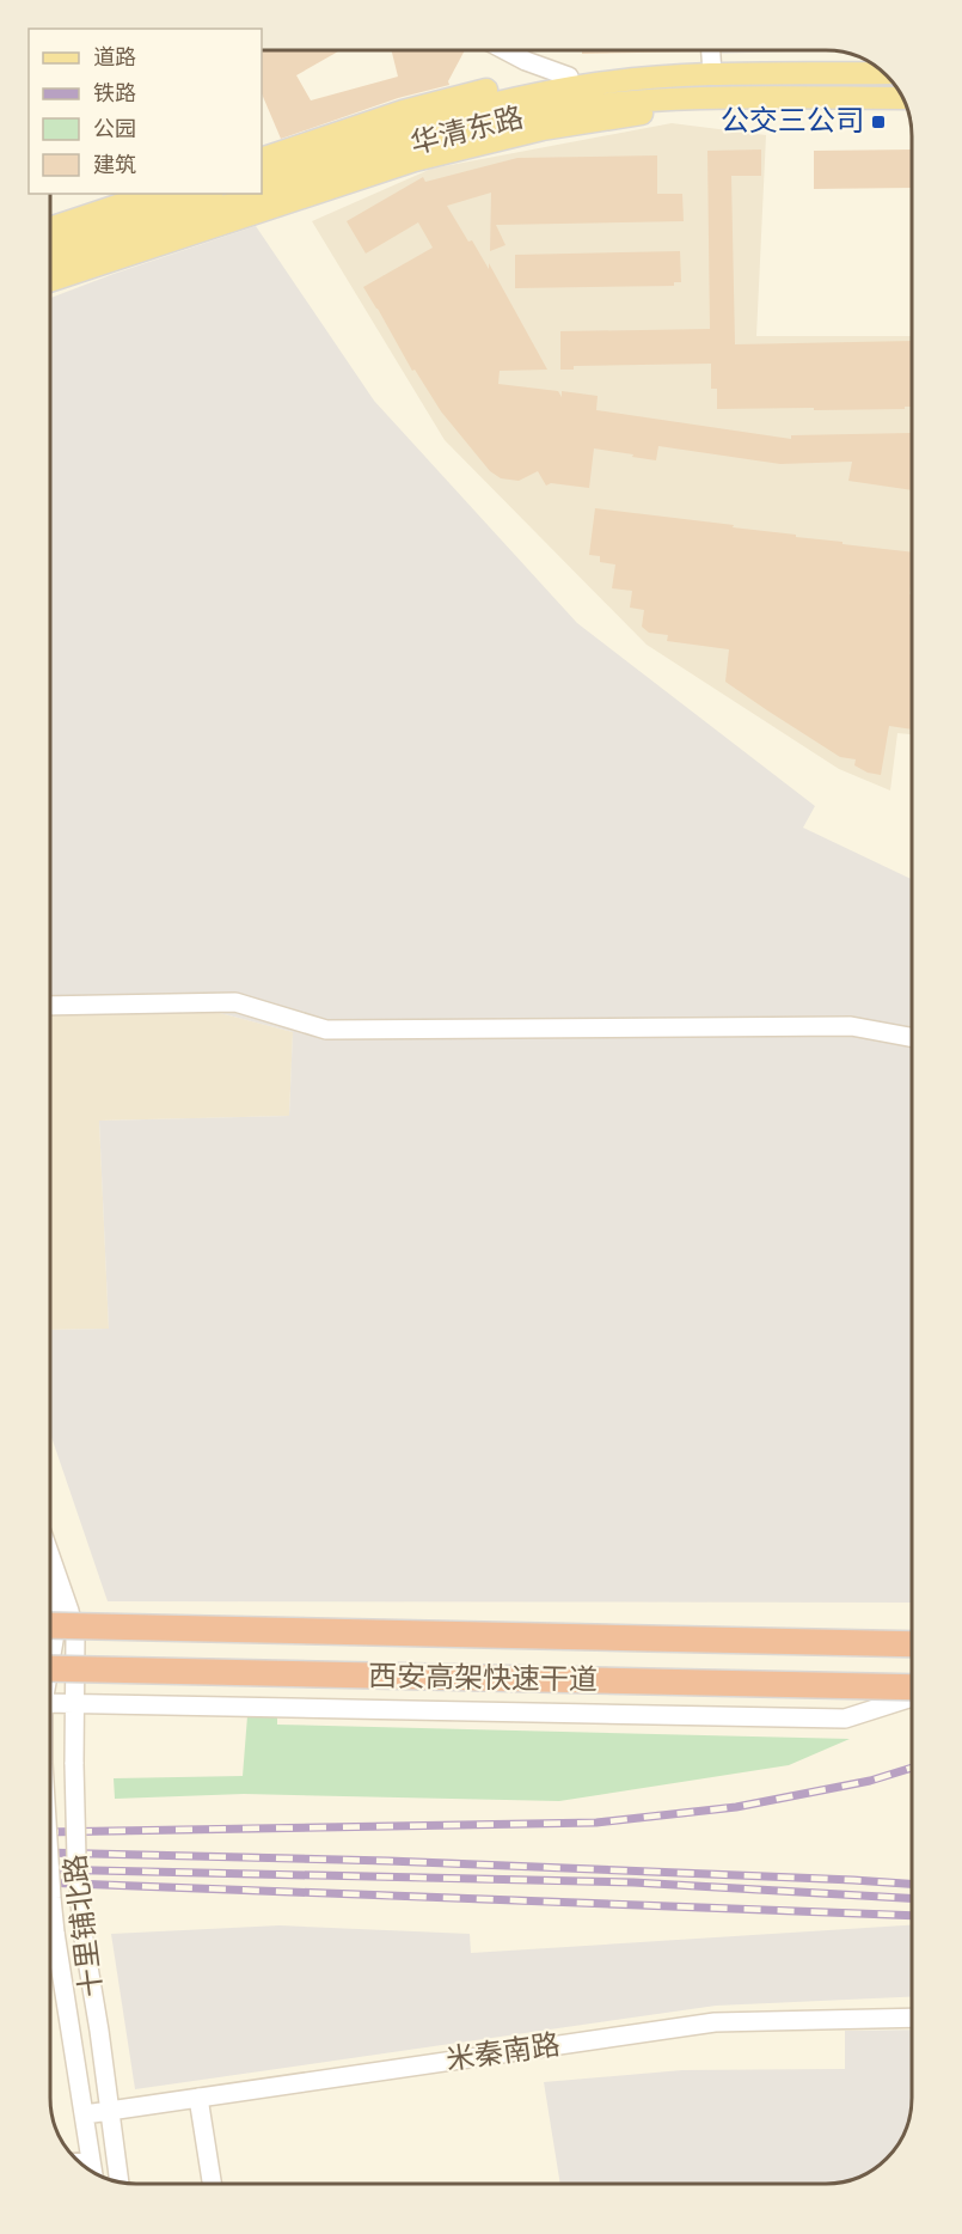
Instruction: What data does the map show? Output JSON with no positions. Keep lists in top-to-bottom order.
{
  "streets": {
    "highway": ["西安高架快速干道"],
    "main road": ["华清东路"],
    "street": ["十里铺北路", "米秦南路"]
  },
  "crossings": [
    ["十里铺北路", "米秦南路"]
  ],
  "places": {
    "transit": ["公交三公司"]
  },
  "legend": [
    "道路",
    "铁路",
    "公园",
    "建筑"
  ]
}
